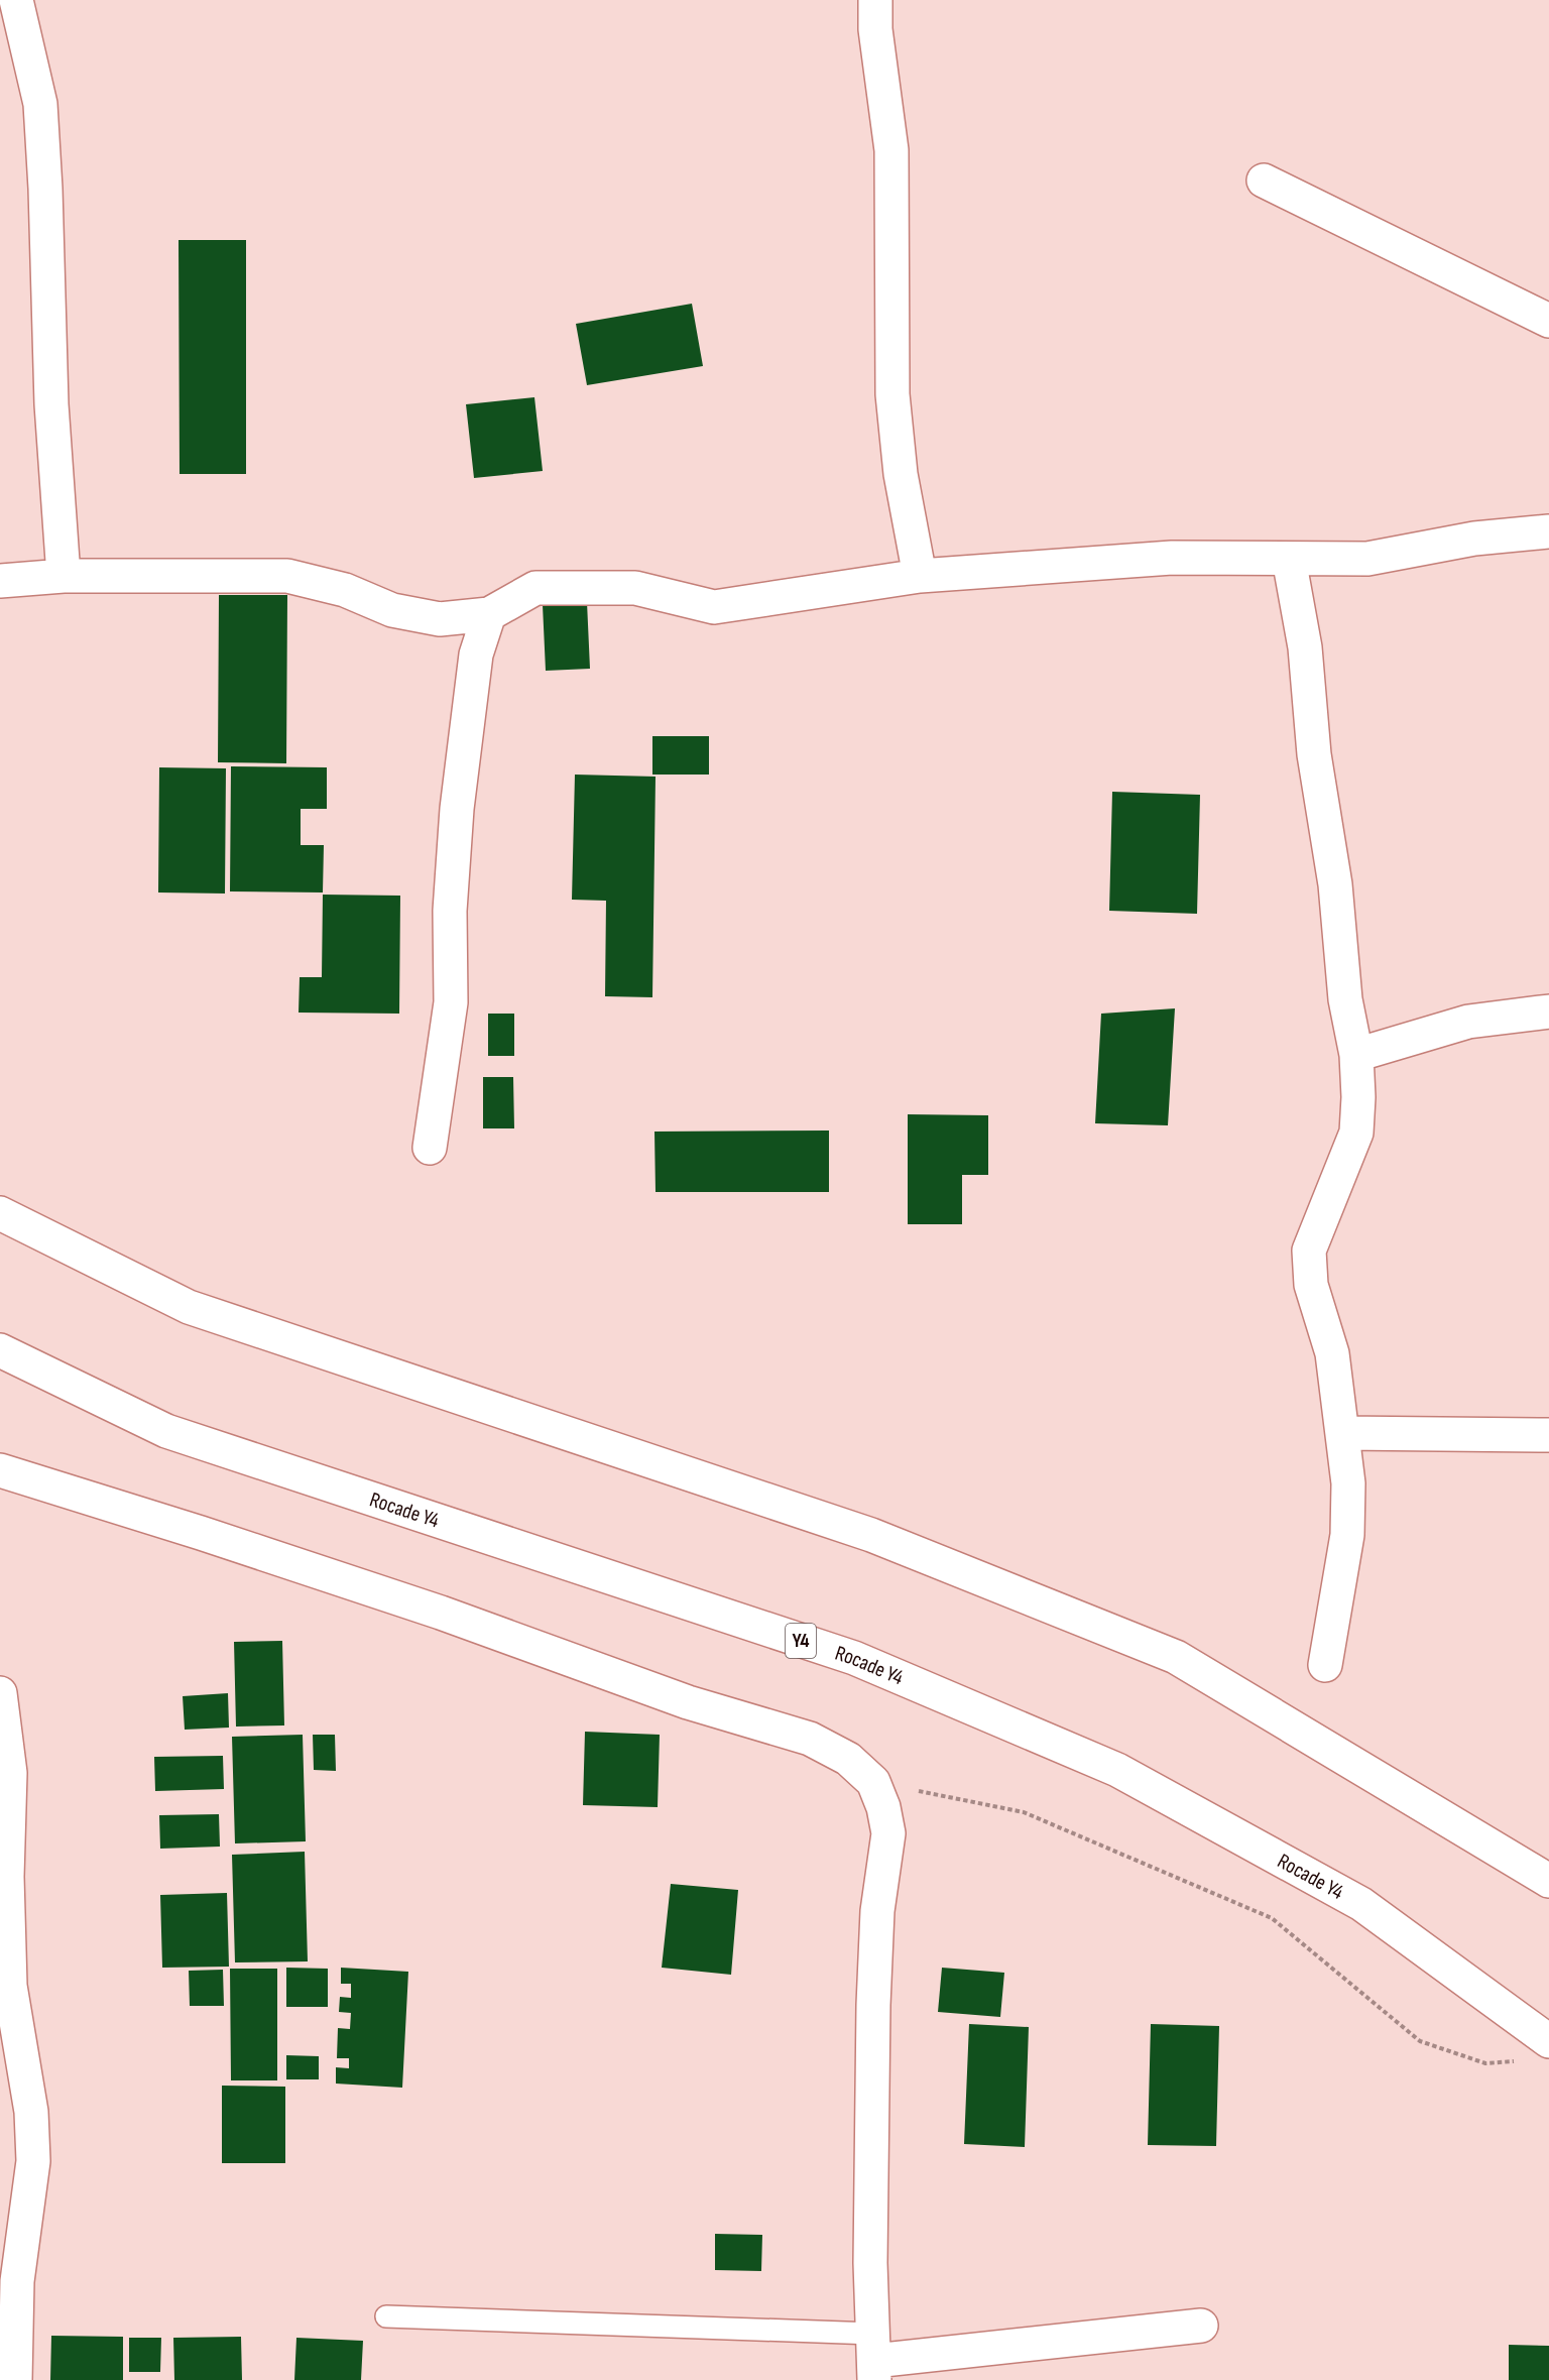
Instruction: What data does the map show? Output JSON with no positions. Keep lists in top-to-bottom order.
{
  "streets": {
    "main road": ["Rocade Y4", "Y4"]
  }
}
